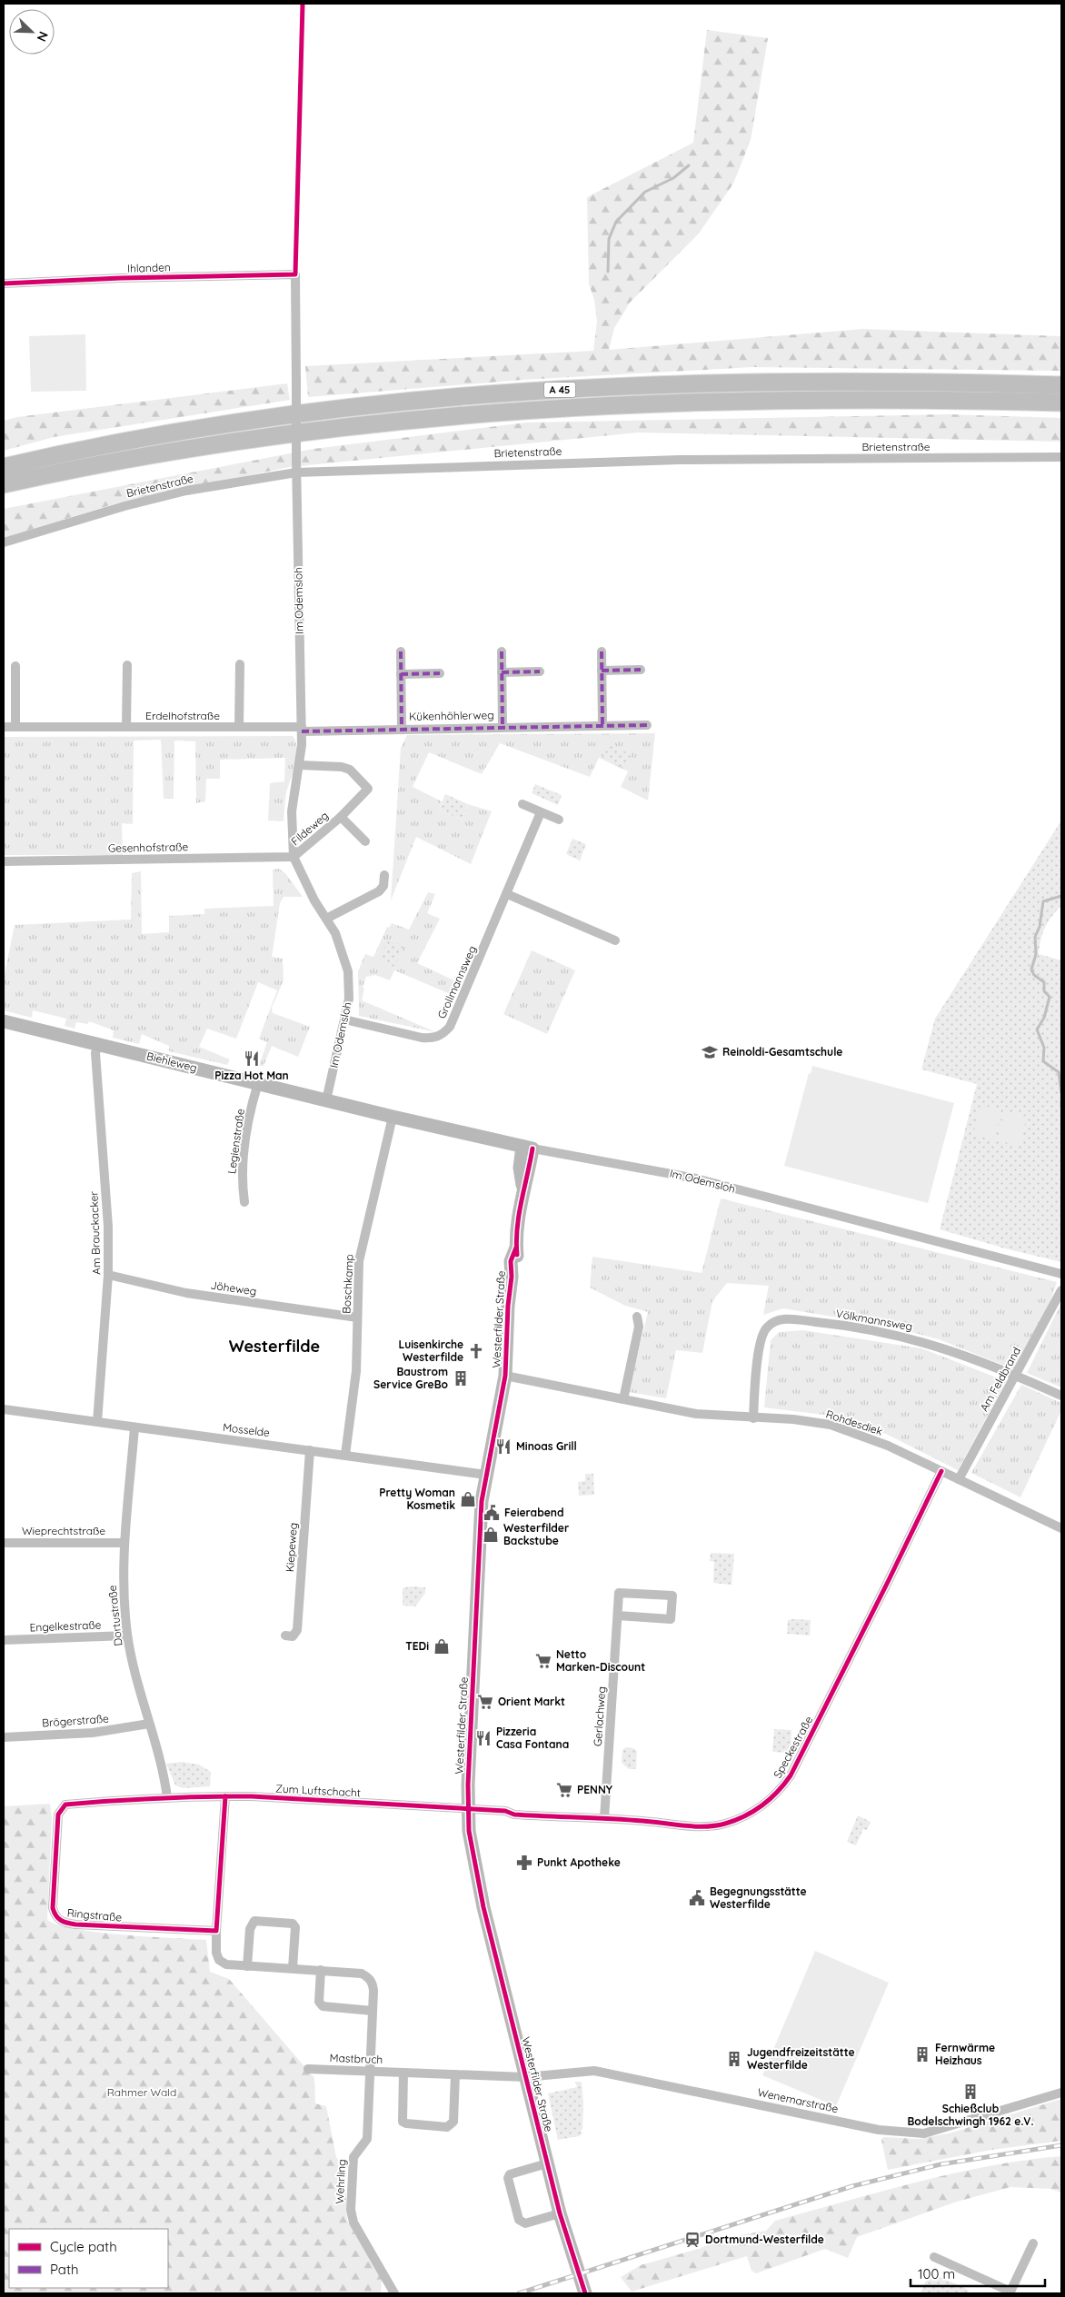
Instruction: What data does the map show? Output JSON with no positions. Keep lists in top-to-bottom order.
{
  "streets": {
    "highway": ["A 45"],
    "street": [
      "Ihlanden",
      "Brietenstraße",
      "Im Odemsloh",
      "Erdelhofstraße",
      "Kükenhöhlerweg",
      "Fildeweg",
      "Gesenhofstraße",
      "Grollmannsweg",
      "Biehleweg",
      "Legienstraße",
      "Am Brauckacker",
      "Boschkamp",
      "Jöheweg",
      "Westerfilder Straße",
      "Völkmannsweg",
      "Am Feldbrand",
      "Rohdesdiek",
      "Mosselde",
      "Wieprechtstraße",
      "Kiepeweg",
      "Dortustraße",
      "Engelkestraße",
      "Gerlachweg",
      "Brögerstraße",
      "Speckestraße",
      "Zum Luftschacht",
      "Ringstraße",
      "Mastbruch",
      "Wenemarstraße",
      "Wehrling"
    ]
  },
  "crossings": [
    ["Ihlanden", "Im Odemsloh"],
    ["Brietenstraße", "Im Odemsloh"],
    ["Im Odemsloh", "Erdelhofstraße"],
    ["Im Odemsloh", "Kükenhöhlerweg"],
    ["Im Odemsloh", "Fildeweg"],
    ["Im Odemsloh", "Gesenhofstraße"],
    ["Im Odemsloh", "Grollmannsweg"],
    ["Im Odemsloh", "Biehleweg"],
    ["Im Odemsloh", "Boschkamp"],
    ["Im Odemsloh", "Westerfilder Straße"],
    ["Erdelhofstraße", "Kükenhöhlerweg"],
    ["Fildeweg", "Gesenhofstraße"],
    ["Biehleweg", "Legienstraße"],
    ["Biehleweg", "Am Brauckacker"],
    ["Am Brauckacker", "Jöheweg"],
    ["Am Brauckacker", "Mosselde"],
    ["Boschkamp", "Jöheweg"],
    ["Boschkamp", "Mosselde"],
    ["Westerfilder Straße", "Rohdesdiek"],
    ["Westerfilder Straße", "Mosselde"],
    ["Westerfilder Straße", "Speckestraße"],
    ["Westerfilder Straße", "Zum Luftschacht"],
    ["Westerfilder Straße", "Mastbruch"],
    ["Westerfilder Straße", "Wenemarstraße"],
    ["Völkmannsweg", "Am Feldbrand"],
    ["Völkmannsweg", "Rohdesdiek"],
    ["Am Feldbrand", "Rohdesdiek"],
    ["Rohdesdiek", "Speckestraße"],
    ["Mosselde", "Kiepeweg"],
    ["Mosselde", "Dortustraße"],
    ["Wieprechtstraße", "Dortustraße"],
    ["Dortustraße", "Engelkestraße"],
    ["Dortustraße", "Brögerstraße"],
    ["Dortustraße", "Zum Luftschacht"],
    ["Dortustraße", "Ringstraße"],
    ["Gerlachweg", "Speckestraße"],
    ["Speckestraße", "Zum Luftschacht"],
    ["Zum Luftschacht", "Ringstraße"],
    ["Ringstraße", "Wehrling"],
    ["Mastbruch", "Wenemarstraße"],
    ["Mastbruch", "Wehrling"]
  ],
  "districts": ["Westerfilde"],
  "parks": ["Rahmer Wald"],
  "places": {
    "school or university": ["Reinoldi-Gesamtschule"],
    "restaurant": ["Pizza Hot Man", "Minoas Grill", "Pizzeria Casa Fontana"],
    "church": ["Luisenkirche Westerfilde"],
    "building": [
      "Baustrom Service GreBo",
      "Fernwärme Heizhaus",
      "Jugendfreizeitstätte Westerfilde",
      "Schießclub Bodelschwingh 1962 e.V."
    ],
    "shop": ["Pretty Woman Kosmetik", "Westerfilder Backstube", "TEDi"],
    "public building": ["Feierabend", "Begegnungsstätte Westerfilde"],
    "supermarket": ["Netto Marken-Discount", "Orient Markt", "PENNY"],
    "pharmacy": ["Punkt Apotheke"],
    "station": ["Dortmund-Westerfilde"]
  },
  "legend": ["Cycle path", "Path"],
  "scale_bar": "100 m",
  "north": "bottom right"
}
